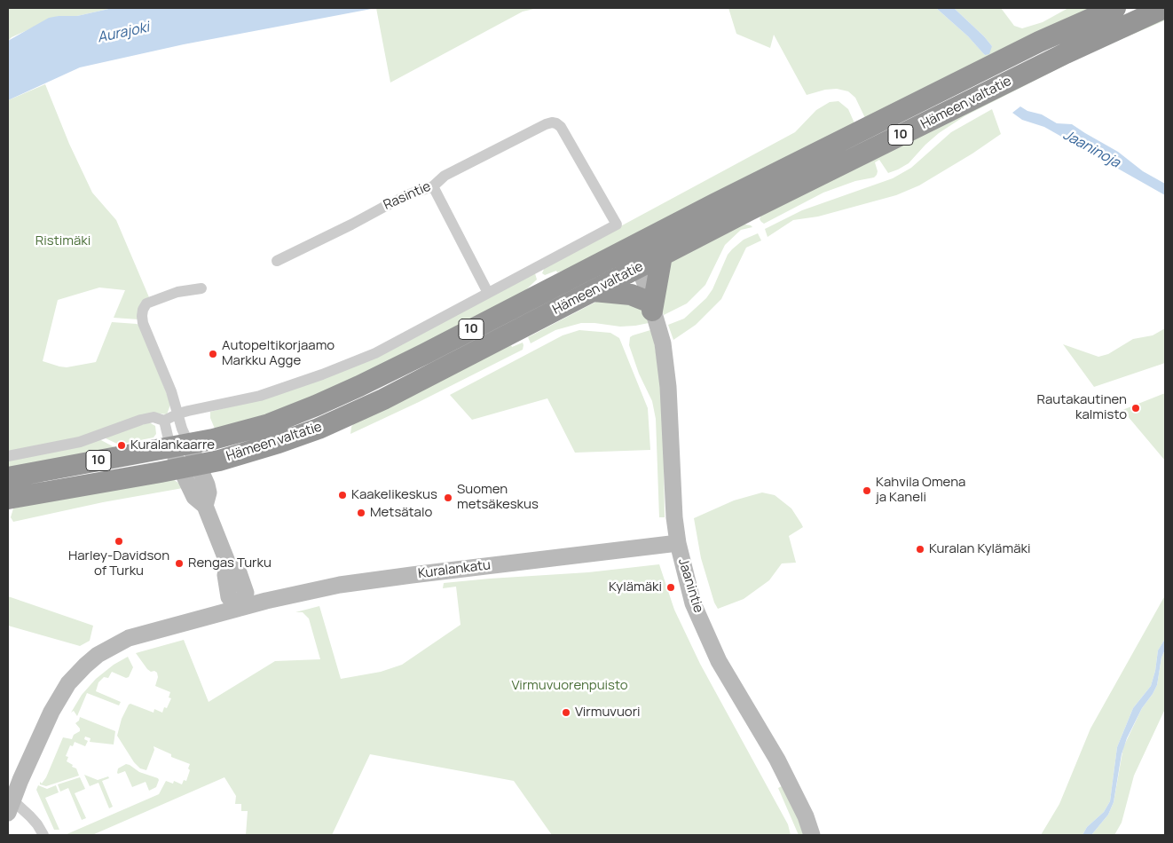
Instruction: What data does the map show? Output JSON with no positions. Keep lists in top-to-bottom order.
{
  "streets": {
    "highway": ["Hämeen valtatie", "10"],
    "street": ["Rasintie", "Kuralankatu", "Jaanintie"]
  },
  "crossings": [
    ["Hämeen valtatie", "Jaanintie"],
    ["Kuralankatu", "Jaanintie"]
  ],
  "water": ["Aurajoki", "Jaaninoja"],
  "parks": ["Ristimäki", "Virmuvuorenpuisto"],
  "places": [
    "Autopeltikorjaamo Markku Agge",
    "Rautakautinen kalmisto",
    "Kuralankaarre",
    "Kahvila Omena ja Kaneli",
    "Kaakelikeskus",
    "Suomen metsäkeskus",
    "Metsätalo",
    "Harley-Davidson of Turku",
    "Kuralan Kylämäki",
    "Rengas Turku",
    "Kylämäki",
    "Virmuvuori"
  ]
}
